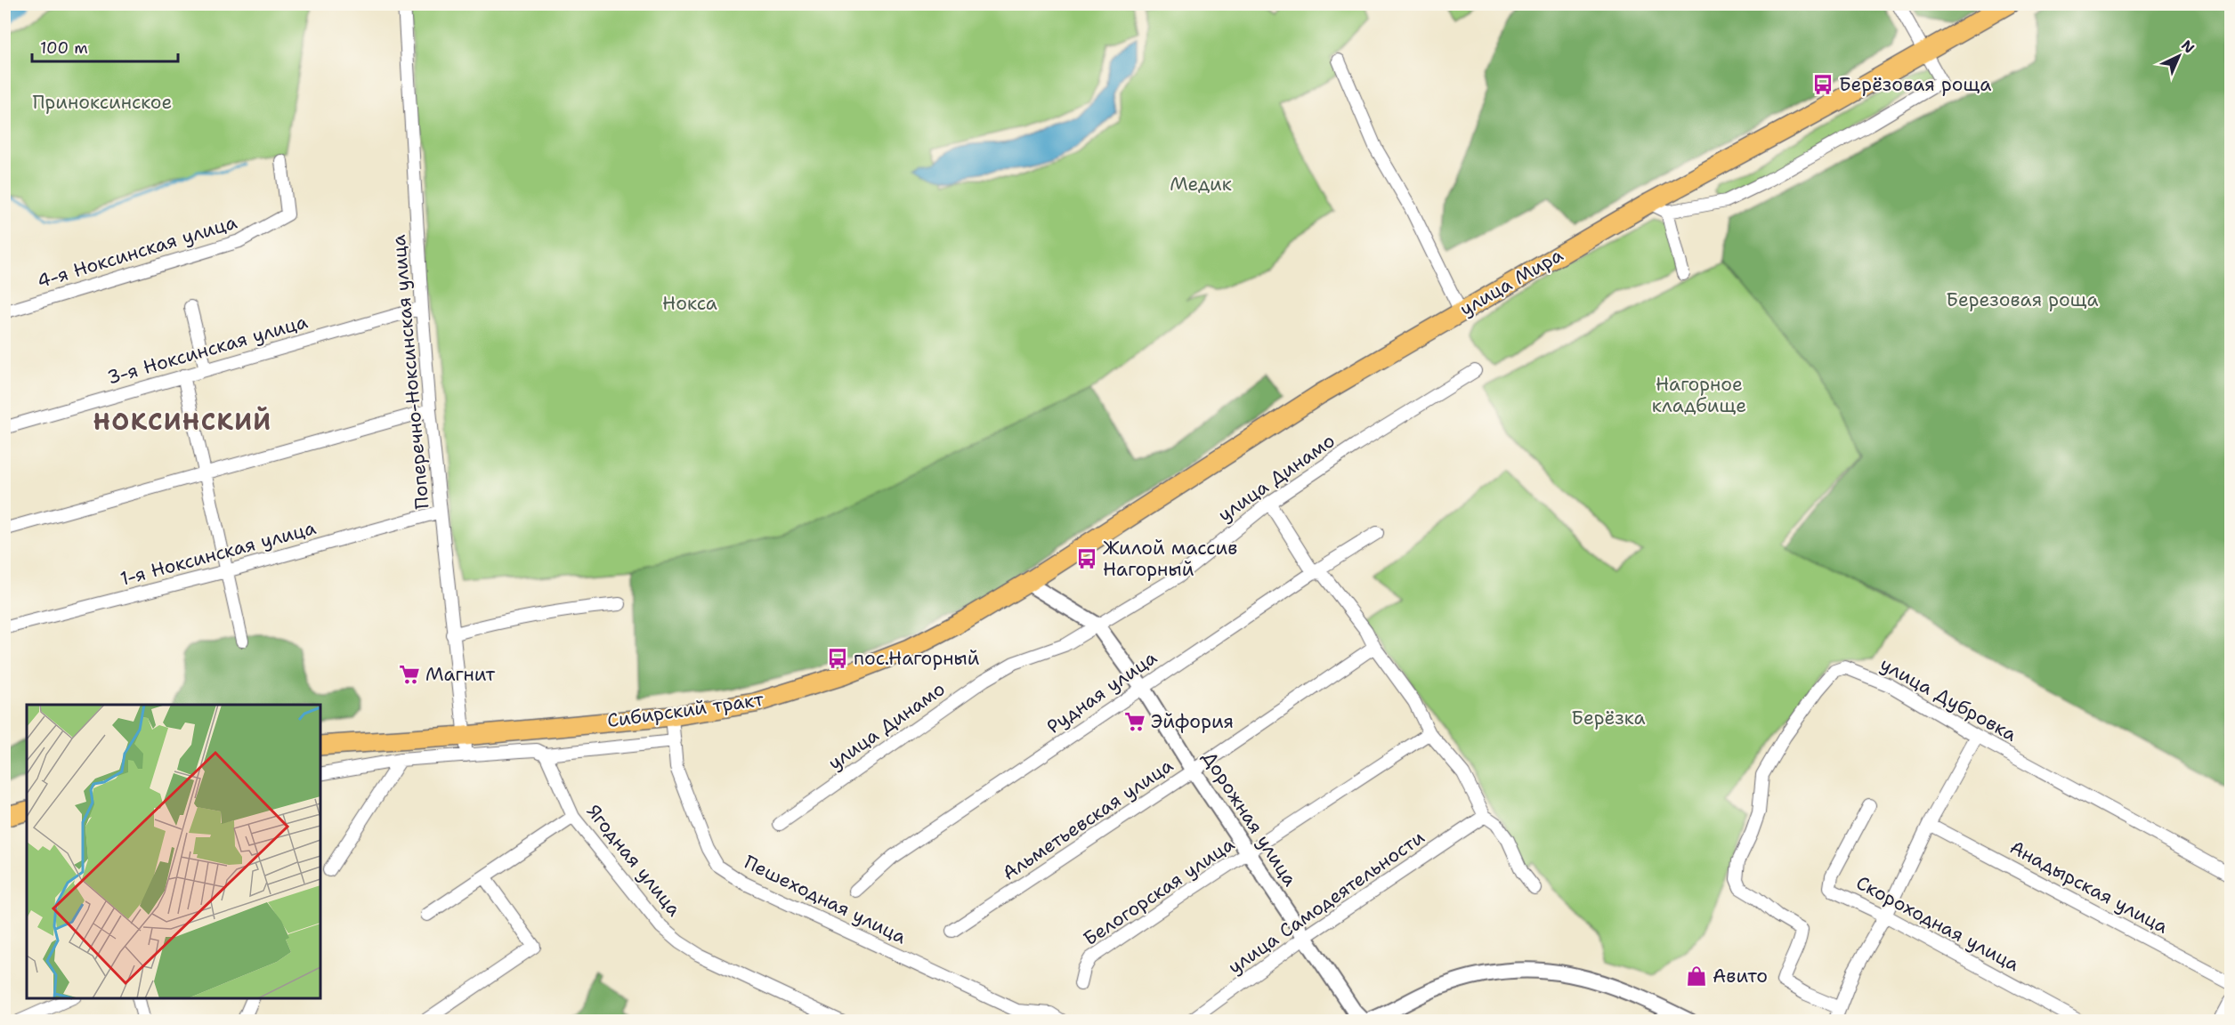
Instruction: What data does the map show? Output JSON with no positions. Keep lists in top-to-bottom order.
{
  "streets": {
    "main road": ["улица Мира", "Сибирский тракт"],
    "street": [
      "4-я Ноксинская улица",
      "3-я Ноксинская улица",
      "Поперечно-Ноксинская улица",
      "улица Динамо",
      "1-я Ноксинская улица",
      "Рудная улица",
      "улица Дубровка",
      "Дорожная улица",
      "Альметьевская улица",
      "Ягодная улица",
      "Анадырская улица",
      "Белогорская улица",
      "Пешеходная улица",
      "улица Самодеятельности",
      "Скороходная улица"
    ]
  },
  "crossings": [
    ["улица Мира", "Сибирский тракт"],
    ["улица Мира", "Дорожная улица"],
    ["3-я Ноксинская улица", "Поперечно-Ноксинская улица"],
    ["Поперечно-Ноксинская улица", "1-я Ноксинская улица"],
    ["Поперечно-Ноксинская улица", "Сибирский тракт"],
    ["улица Динамо", "Дорожная улица"],
    ["Рудная улица", "Дорожная улица"],
    ["Сибирский тракт", "Дорожная улица"],
    ["Сибирский тракт", "Пешеходная улица"],
    ["Дорожная улица", "Альметьевская улица"],
    ["Дорожная улица", "Белогорская улица"],
    ["Дорожная улица", "улица Самодеятельности"]
  ],
  "districts": ["НОКСИНСКИЙ"],
  "parks": [
    "Приноксинское",
    "Медик",
    "Березовая роща",
    "Нокса",
    "Нагорное кладбище",
    "Берёзка"
  ],
  "places": {
    "bus stop": ["Берёзовая роща", "Жилой массив Нагорный", "пос.Нагорный"],
    "supermarket": ["Магнит", "Эйфория"],
    "shop": ["Авито"]
  },
  "scale_bar": "100 m",
  "north": "top right"
}
